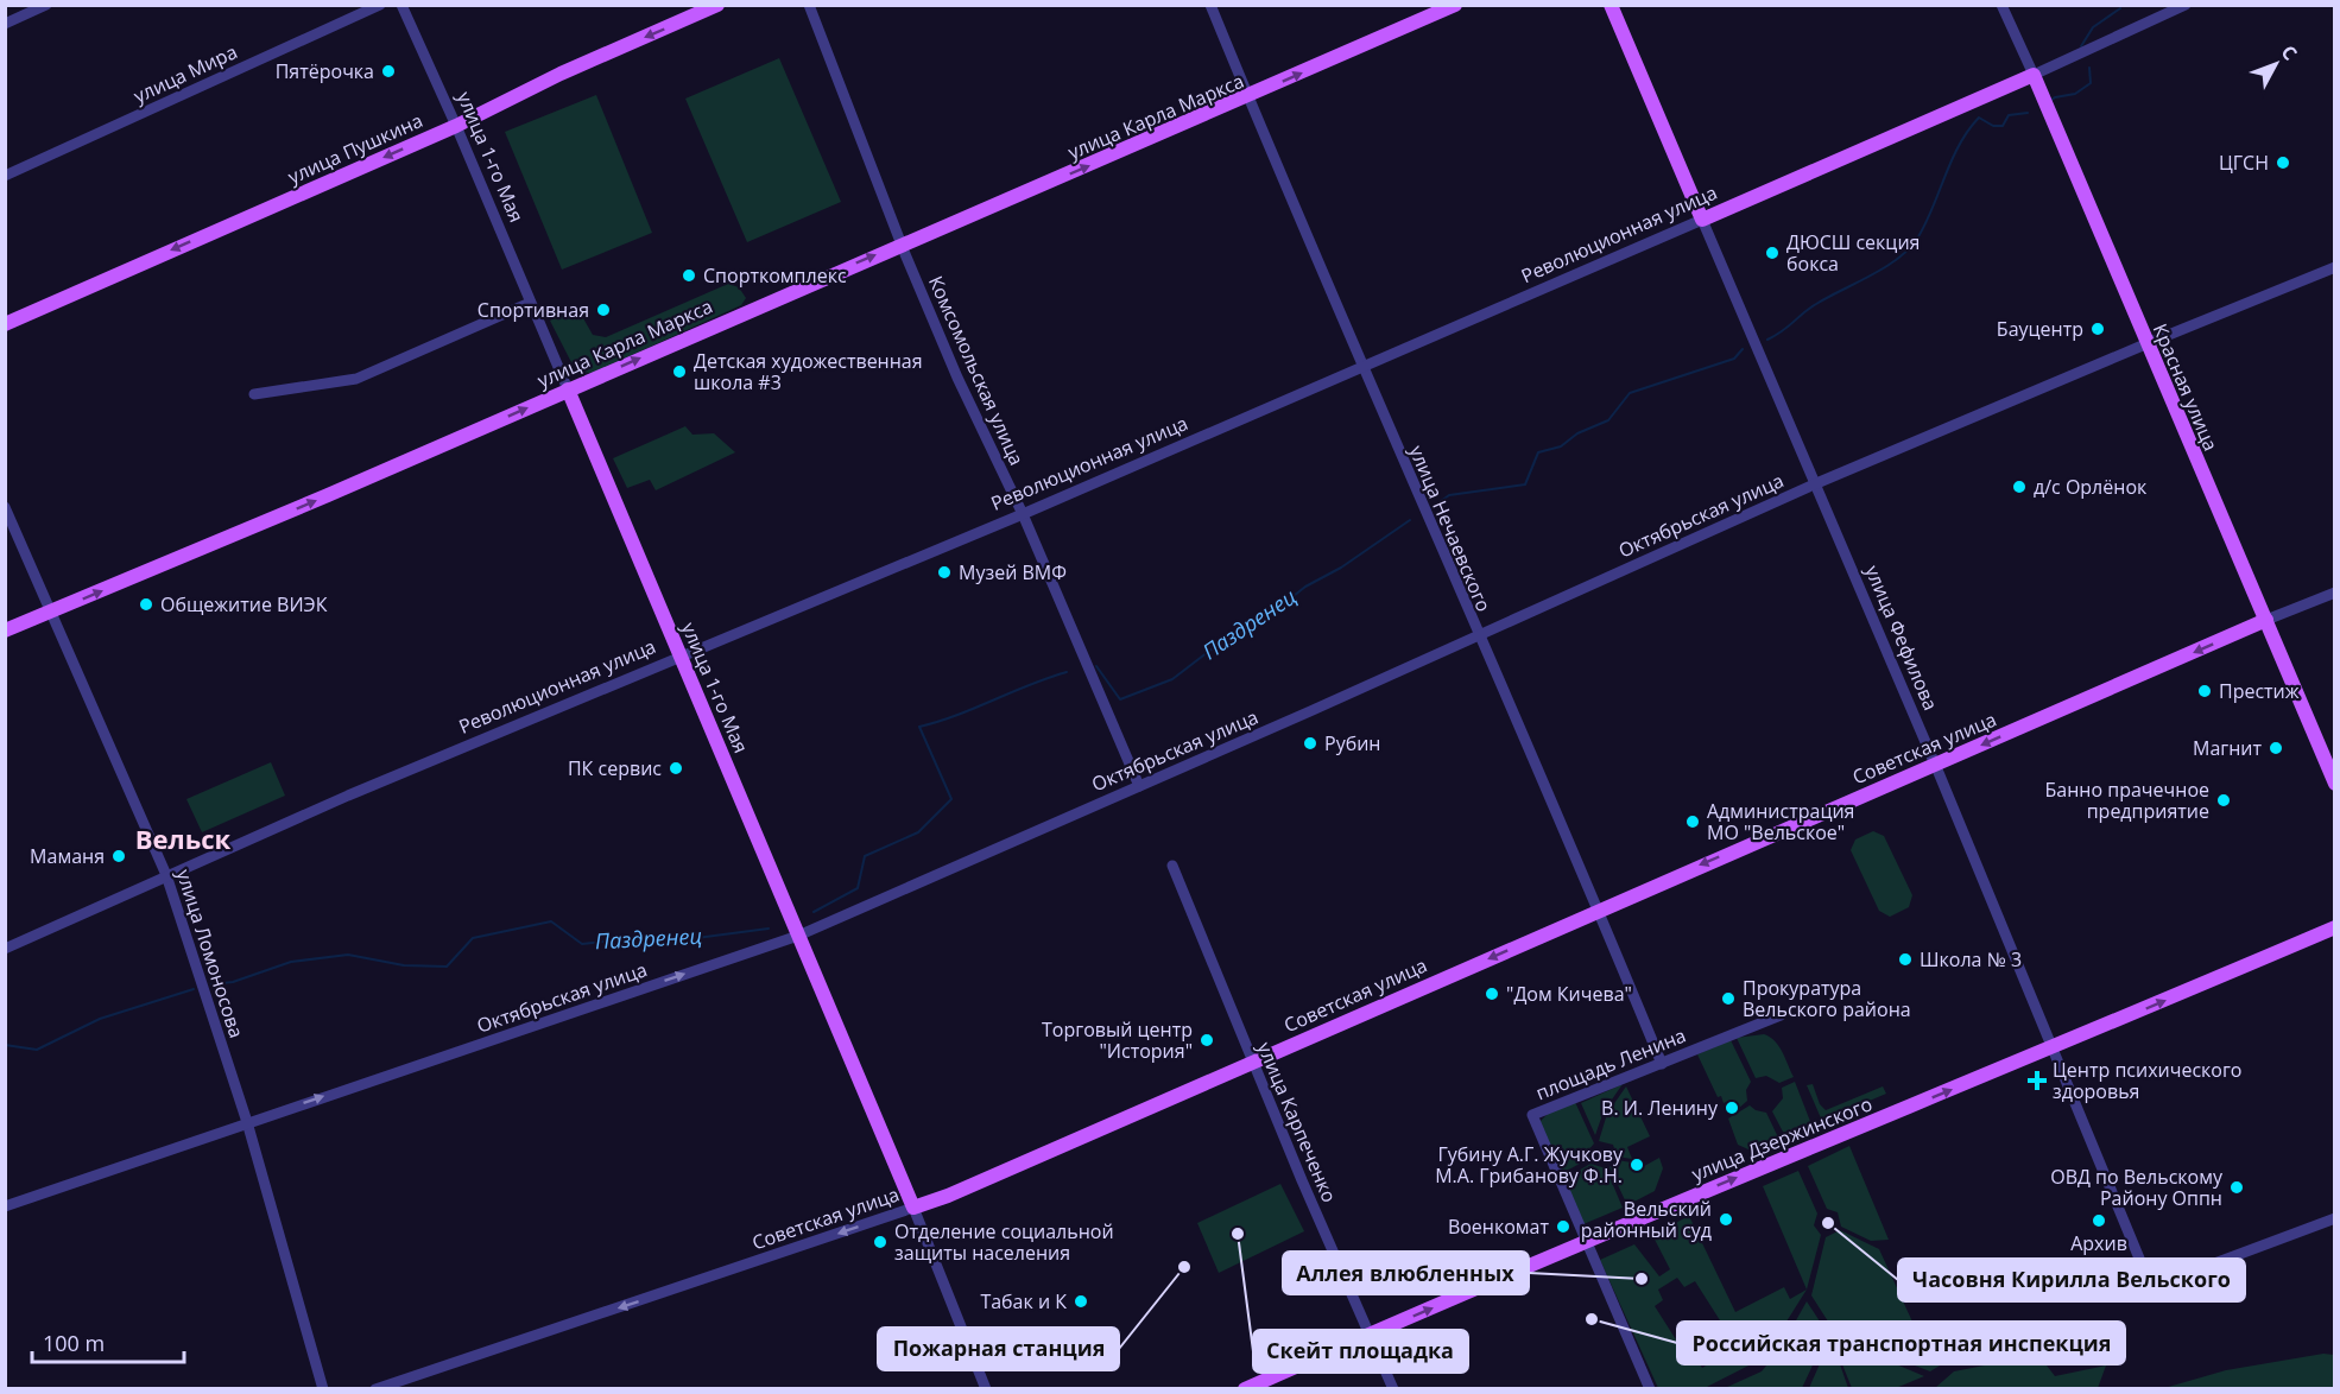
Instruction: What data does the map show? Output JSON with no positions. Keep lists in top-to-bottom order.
{
  "streets": {
    "main road": [
      "улица Карла Маркса",
      "улица Пушкина",
      "улица 1-го Мая",
      "Революционная улица",
      "Красная улица",
      "улица Фефилова",
      "Советская улица",
      "улица Дзержинского"
    ],
    "street": [
      "улица Мира",
      "Комсомольская улица",
      "Октябрьская улица",
      "улица Нечаевского",
      "улица Ломоносова",
      "площадь Ленина",
      "улица Карпеченко"
    ]
  },
  "crossings": [
    ["улица Карла Маркса", "улица 1-го Мая"],
    ["улица Карла Маркса", "Комсомольская улица"],
    ["улица Карла Маркса", "улица Нечаевского"],
    ["улица Карла Маркса", "улица Ломоносова"],
    ["улица Пушкина", "улица 1-го Мая"],
    ["улица 1-го Мая", "Революционная улица"],
    ["улица 1-го Мая", "Октябрьская улица"],
    ["улица 1-го Мая", "Советская улица"],
    ["Революционная улица", "Комсомольская улица"],
    ["Революционная улица", "Красная улица"],
    ["Революционная улица", "улица Нечаевского"],
    ["Революционная улица", "улица Фефилова"],
    ["Революционная улица", "улица Ломоносова"],
    ["Комсомольская улица", "Октябрьская улица"],
    ["Красная улица", "Октябрьская улица"],
    ["Красная улица", "Советская улица"],
    ["Октябрьская улица", "улица Нечаевского"],
    ["Октябрьская улица", "улица Фефилова"],
    ["Октябрьская улица", "улица Ломоносова"],
    ["улица Нечаевского", "Советская улица"],
    ["улица Нечаевского", "площадь Ленина"],
    ["улица Фефилова", "Советская улица"],
    ["улица Фефилова", "улица Дзержинского"],
    ["Советская улица", "улица Карпеченко"],
    ["площадь Ленина", "улица Дзержинского"],
    ["улица Карпеченко", "улица Дзержинского"]
  ],
  "one_way": [
    "улица Карла Маркса",
    "улица Пушкина",
    "Советская улица",
    "улица Дзержинского"
  ],
  "districts": ["Вельск"],
  "water": ["Паздренец"],
  "places": {
    "other": [
      "Пятёрочка",
      "ЦГСН",
      "ДЮСШ секция бокса",
      "Спорткомплекс",
      "Спортивная",
      "Бауцентр",
      "Детская художественная школа #3",
      "д/с Орлёнок",
      "Музей ВМФ",
      "Общежитие ВИЭК",
      "Престиж",
      "Рубин",
      "Магнит",
      "ПК сервис",
      "Банно прачечное предприятие",
      "Администрация МО \"Вельское\"",
      "Маманя",
      "Школа № 3",
      "\"Дом Кичева\"",
      "Прокуратура Вельского района",
      "Торговый центр \"История\"",
      "В. И. Ленину",
      "Губину А.Г. Жучкову М.А. Грибанову Ф.Н.",
      "ОВД по Вельскому Району Оппн",
      "Вельский районный суд",
      "Архив",
      "Часовня Кирилла Вельского",
      "Военкомат",
      "Скейт площадка",
      "Отделение социальной защиты населения",
      "Пожарная станция",
      "Аллея влюбленных",
      "Табак и К",
      "Российская транспортная инспекция"
    ],
    "health": ["Центр психического здоровья"]
  },
  "scale_bar": "100 m",
  "north": "top right"
}
